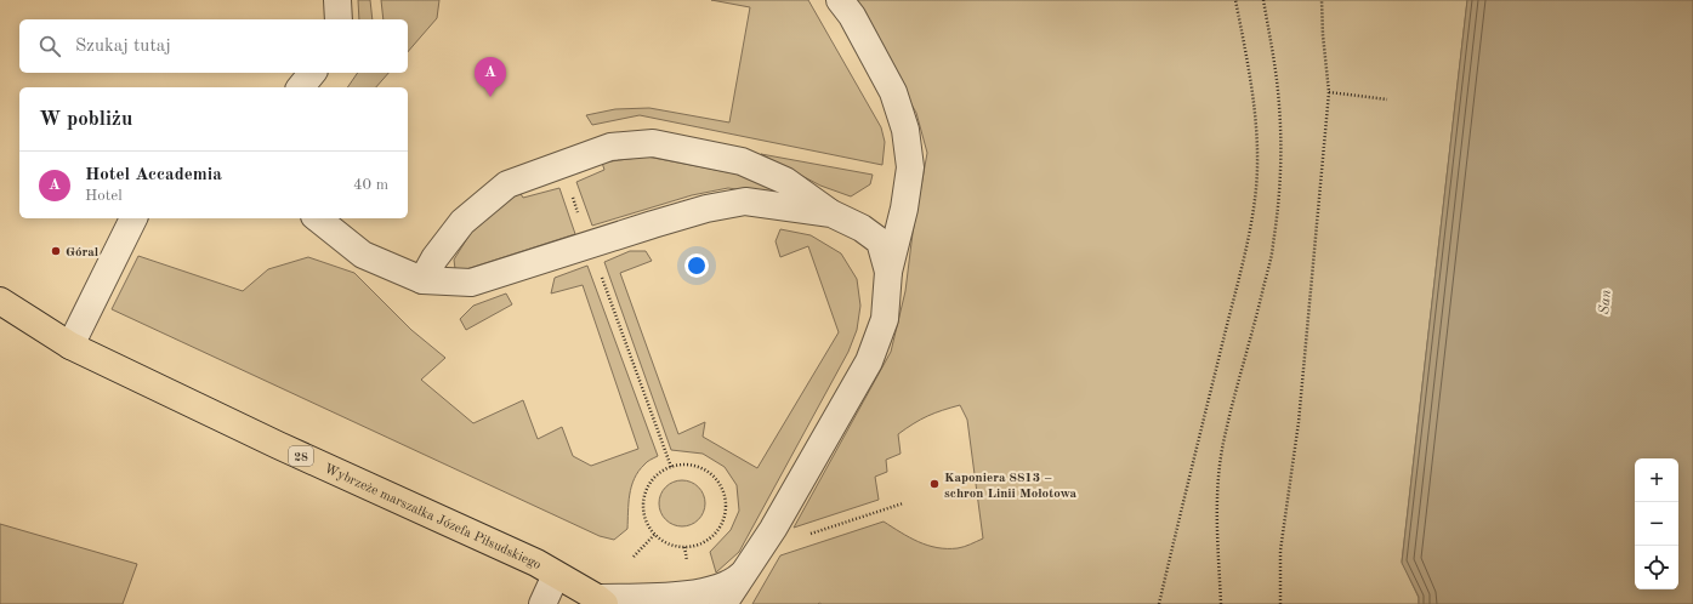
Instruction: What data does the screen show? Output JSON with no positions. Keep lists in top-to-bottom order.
{
  "streets": {
    "main road": ["28", "Wybrzeże marszałka Józefa Piłsudskiego"]
  },
  "water": ["San"],
  "places": ["Góral", "Kaponiera 8813 – schron Linii Mołotowa"],
  "page": {
    "search": "Szukaj tutaj",
    "pins": "A",
    "heading": "W pobliżu",
    "list": [
      {
        "mark": "A",
        "name": "Hotel Accademia",
        "note": "Hotel",
        "value": "40 m"
      }
    ],
    "map_buttons": ["+", "−"]
  }
}
